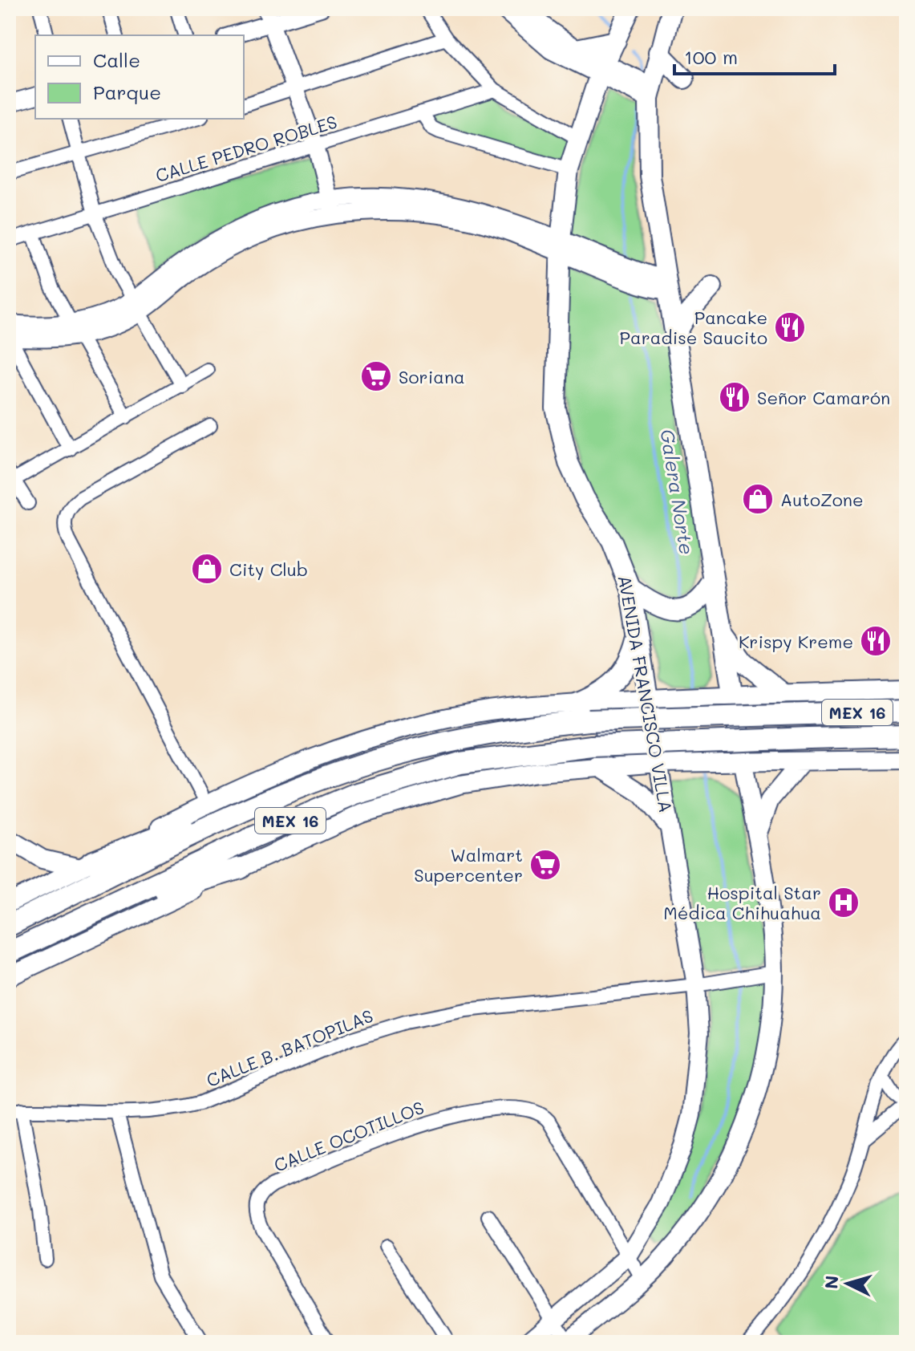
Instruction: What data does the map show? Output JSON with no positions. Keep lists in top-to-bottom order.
{
  "streets": {
    "highway": ["MEX 16"],
    "main road": ["AVENIDA FRANCISCO VILLA"],
    "street": ["CALLE PEDRO ROBLES", "CALLE B. BATOPILAS", "CALLE OCOTILLOS"]
  },
  "crossings": [
    ["AVENIDA FRANCISCO VILLA", "CALLE B. BATOPILAS"],
    ["AVENIDA FRANCISCO VILLA", "CALLE OCOTILLOS"]
  ],
  "water": ["Galera Norte"],
  "places": {
    "restaurant": ["Pancake Paradise Saucito", "Señor Camarón", "Krispy Kreme"],
    "supermarket": ["Soriana", "Walmart Supercenter"],
    "shop": ["AutoZone", "City Club"],
    "hospital": ["Hospital Star Médica Chihuahua"]
  },
  "legend": ["Calle", "Parque"],
  "scale_bar": "100 m",
  "north": "left"
}
